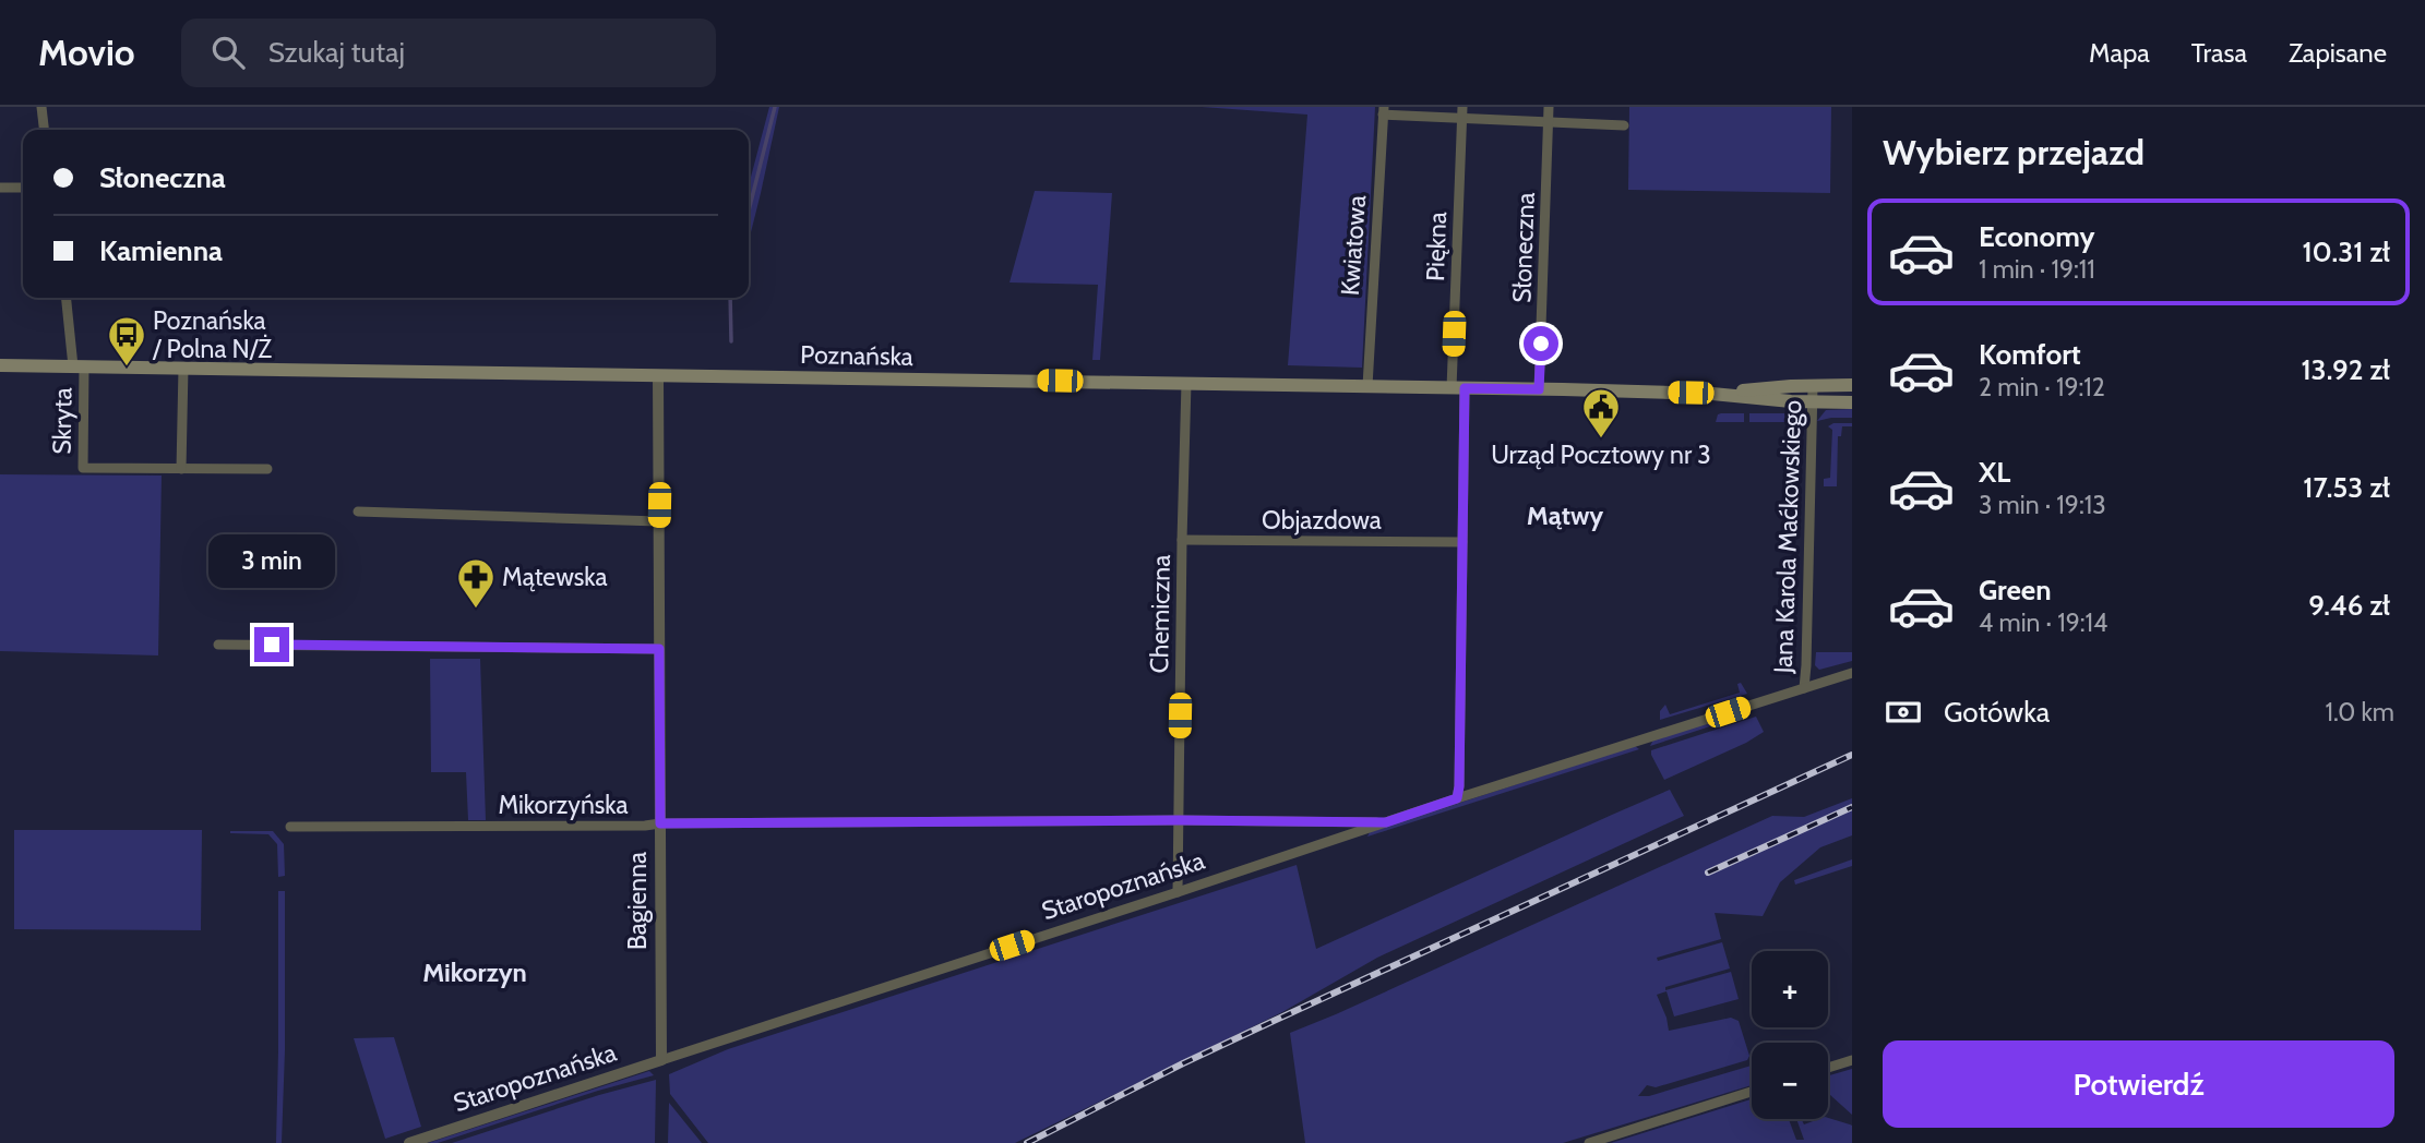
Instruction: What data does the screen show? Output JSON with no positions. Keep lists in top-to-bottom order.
{
  "streets": {
    "main road": ["Poznańska"],
    "street": [
      "Kwiatowa",
      "Piękna",
      "Słoneczna",
      "Skryta",
      "Objazdowa",
      "Jana Karola Maćkowskiego",
      "Chemiczna",
      "Mikorzyńska",
      "Staropoznańska",
      "Bagienna"
    ]
  },
  "crossings": [
    ["Kwiatowa", "Poznańska"],
    ["Piękna", "Poznańska"],
    ["Słoneczna", "Poznańska"],
    ["Poznańska", "Skryta"],
    ["Poznańska", "Jana Karola Maćkowskiego"],
    ["Poznańska", "Chemiczna"],
    ["Poznańska", "Bagienna"],
    ["Objazdowa", "Chemiczna"],
    ["Jana Karola Maćkowskiego", "Staropoznańska"],
    ["Chemiczna", "Mikorzyńska"],
    ["Chemiczna", "Staropoznańska"],
    ["Mikorzyńska", "Staropoznańska"],
    ["Mikorzyńska", "Bagienna"],
    ["Staropoznańska", "Bagienna"]
  ],
  "districts": ["Mątwy", "Mikorzyn"],
  "places": {
    "bus stop": ["Poznańska / Polna N/Ż"],
    "public building": ["Urząd Pocztowy nr 3"],
    "pharmacy": ["Mątewska"]
  },
  "page": {
    "header": "Movio",
    "search": "Szukaj tutaj",
    "nav": ["Mapa", "Trasa", "Zapisane"],
    "heading": "Wybierz przejazd",
    "banner": ["Słoneczna", "Kamienna"],
    "list": [
      {
        "name": "Economy",
        "note": "1 min · 19:11",
        "value": "10.31 zł"
      },
      {
        "name": "Komfort",
        "note": "2 min · 19:12",
        "value": "13.92 zł"
      },
      {
        "name": "XL",
        "note": "3 min · 19:13",
        "value": "17.53 zł"
      },
      {
        "name": "Green",
        "note": "4 min · 19:14",
        "value": "9.46 zł"
      }
    ],
    "bubble": "3 min",
    "pay": ["Gotówka", "1.0 km"],
    "map_buttons": ["+", "−"],
    "buttons": "Potwierdź"
  }
}
